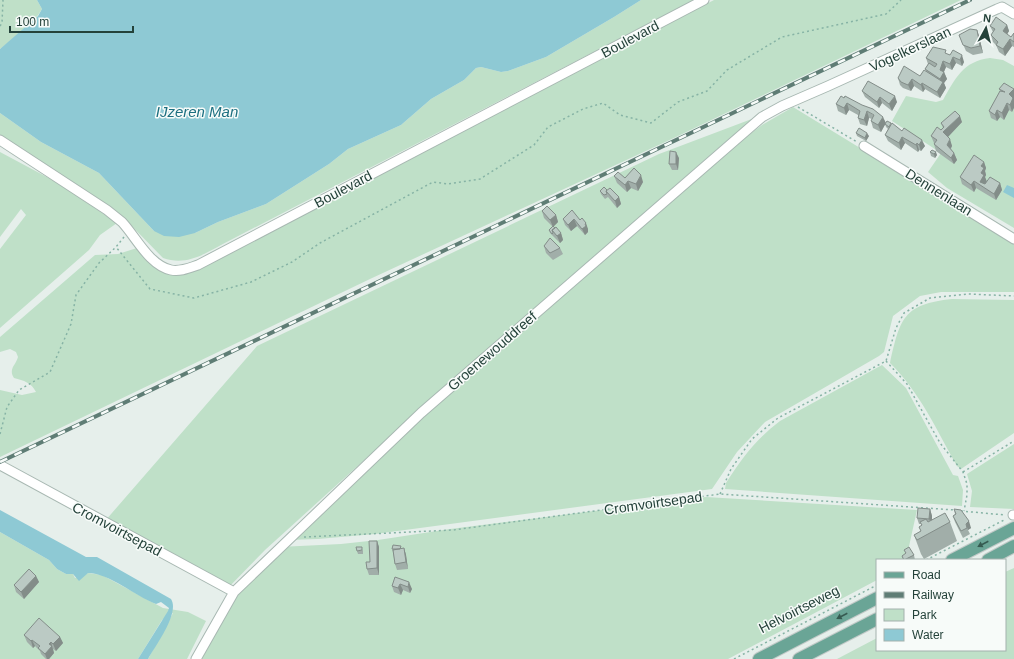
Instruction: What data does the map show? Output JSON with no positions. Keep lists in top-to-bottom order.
{
  "streets": {
    "main road": ["Helvoirtseweg"],
    "street": [
      "Boulevard",
      "Vogelkerslaan",
      "Dennenlaan",
      "Groenewouddreef",
      "Cromvoirtsepad"
    ]
  },
  "crossings": [
    ["Vogelkerslaan", "Groenewouddreef"],
    ["Groenewouddreef", "Cromvoirtsepad"]
  ],
  "water": ["IJzeren Man"],
  "legend": [
    "Road",
    "Railway",
    "Park",
    "Water"
  ],
  "scale_bar": "100 m",
  "north": "top"
}
